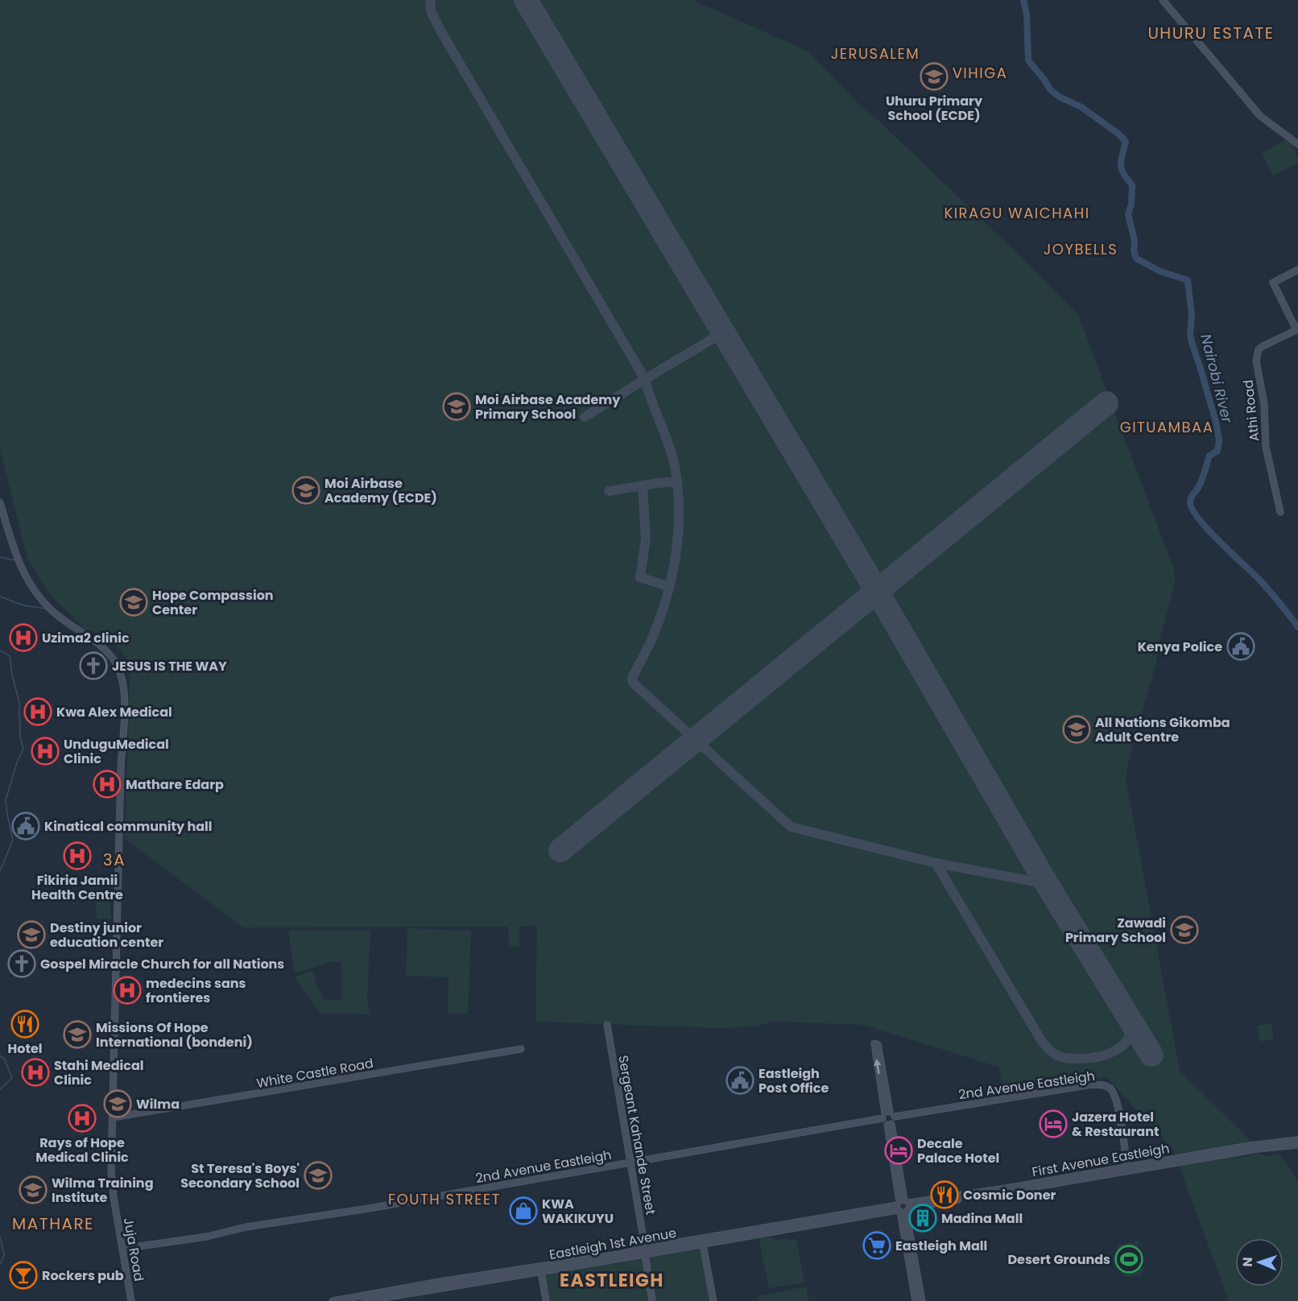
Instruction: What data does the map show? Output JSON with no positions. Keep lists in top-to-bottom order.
{
  "streets": {
    "main road": [
      "Athi Road",
      "White Castle Road",
      "2nd Avenue Eastleigh",
      "Sergeant Kahande Street",
      "First Avenue Eastleigh",
      "Eastleigh 1st Avenue",
      "Juja Road"
    ]
  },
  "crossings": [
    ["White Castle Road", "Juja Road"],
    ["2nd Avenue Eastleigh", "Sergeant Kahande Street"],
    ["2nd Avenue Eastleigh", "First Avenue Eastleigh"],
    ["2nd Avenue Eastleigh", "Juja Road"],
    ["Sergeant Kahande Street", "Eastleigh 1st Avenue"],
    ["First Avenue Eastleigh", "Eastleigh 1st Avenue"]
  ],
  "districts": [
    "UHURU ESTATE",
    "JERUSALEM",
    "VIHIGA",
    "KIRAGU WAICHAHI",
    "JOYBELLS",
    "GITUAMBAA",
    "3A",
    "FOUTH STREET",
    "MATHARE",
    "EASTLEIGH"
  ],
  "water": ["Nairobi River"],
  "places": {
    "school or university": [
      "Uhuru Primary School (ECDE)",
      "Moi Airbase Academy Primary School",
      "Moi Airbase Academy (ECDE)",
      "Hope Compassion Center",
      "All Nations Gikomba Adult Centre",
      "Zawadi Primary School",
      "Destiny junior education center",
      "Missions Of Hope International (bondeni)",
      "Wilma",
      "St Teresa's Boys' Secondary School",
      "Wilma Training Institute"
    ],
    "hospital": [
      "Uzima2 clinic",
      "Kwa Alex Medical",
      "UnduguMedical Clinic",
      "Mathare Edarp",
      "Fikiria Jamii Health Centre",
      "medecins sans frontieres",
      "Stahi Medical Clinic",
      "Rays of Hope Medical Clinic"
    ],
    "public building": ["Kenya Police", "Kinatical community hall", "Eastleigh Post Office"],
    "church": ["JESUS IS THE WAY", "Gospel Miracle Church for all Nations"],
    "restaurant": ["Hotel", "Cosmic Doner"],
    "hotel": ["Jazera Hotel & Restaurant", "Decale Palace Hotel"],
    "shop": ["KWA WAKIKUYU"],
    "building": ["Madina Mall"],
    "supermarket": ["Eastleigh Mall"],
    "sports": ["Desert Grounds"],
    "bar": ["Rockers pub"]
  },
  "north": "left"
}
